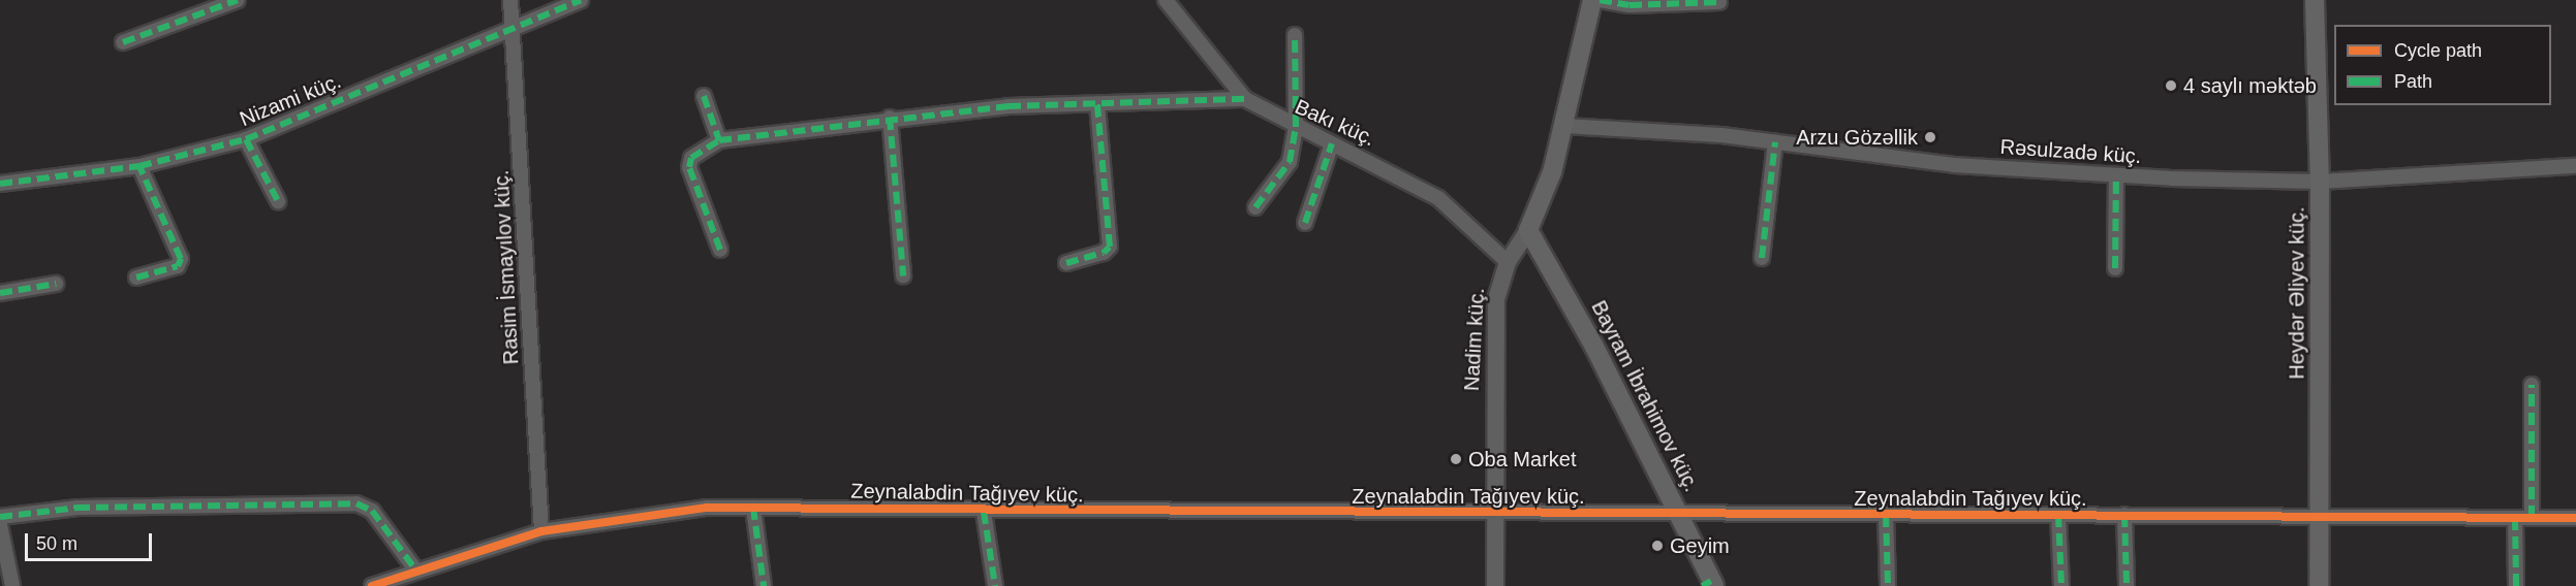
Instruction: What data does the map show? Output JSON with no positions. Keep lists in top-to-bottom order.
{
  "streets": {
    "main road": ["Heydər Əliyev küç.", "Nadim küç.", "Bayram İbrahimov küç."],
    "street": [
      "Nizami küç.",
      "Bakı küç.",
      "Rəsulzadə küç.",
      "Rasim İsmayılov küç.",
      "Zeynalabdin Tağıyev küç."
    ]
  },
  "crossings": [
    ["Nizami küç.", "Rasim İsmayılov küç."],
    ["Bakı küç.", "Nadim küç."],
    ["Rəsulzadə küç.", "Heydər Əliyev küç."],
    ["Rəsulzadə küç.", "Nadim küç."],
    ["Rasim İsmayılov küç.", "Zeynalabdin Tağıyev küç."],
    ["Heydər Əliyev küç.", "Zeynalabdin Tağıyev küç."],
    ["Nadim küç.", "Bayram İbrahimov küç."],
    ["Nadim küç.", "Zeynalabdin Tağıyev küç."],
    ["Bayram İbrahimov küç.", "Zeynalabdin Tağıyev küç."]
  ],
  "places": [
    "4 saylı məktəb",
    "Arzu Gözəllik",
    "Oba Market",
    "Geyim"
  ],
  "legend": ["Cycle path", "Path"],
  "scale_bar": "50 m"
}
